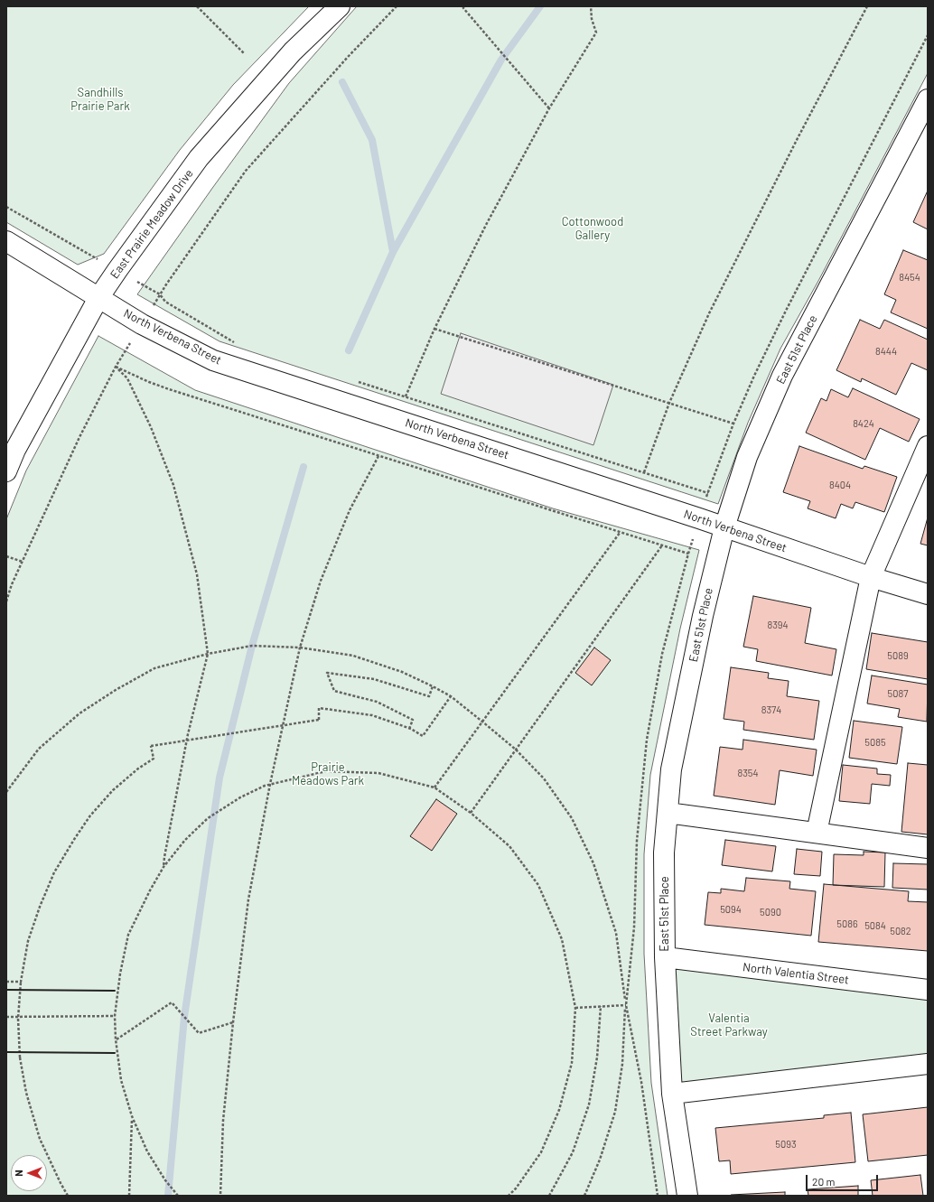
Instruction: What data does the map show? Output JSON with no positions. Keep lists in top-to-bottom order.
{
  "streets": {
    "street": [
      "East Prairie Meadow Drive",
      "North Verbena Street",
      "East 51st Place",
      "North Valentia Street"
    ]
  },
  "crossings": [
    ["East Prairie Meadow Drive", "North Verbena Street"],
    ["North Verbena Street", "East 51st Place"],
    ["East 51st Place", "North Valentia Street"]
  ],
  "parks": [
    "Sandhills Prairie Park",
    "Cottonwood Gallery",
    "Prairie Meadows Park",
    "Valentia Street Parkway"
  ],
  "house_numbers": [
    "8454",
    "8444",
    "8424",
    "8404",
    "8394",
    "5089",
    "5087",
    "8374",
    "5085",
    "8354",
    "5094",
    "5090",
    "5086",
    "5084",
    "5082",
    "5093"
  ],
  "scale_bar": "20 m",
  "north": "left"
}
